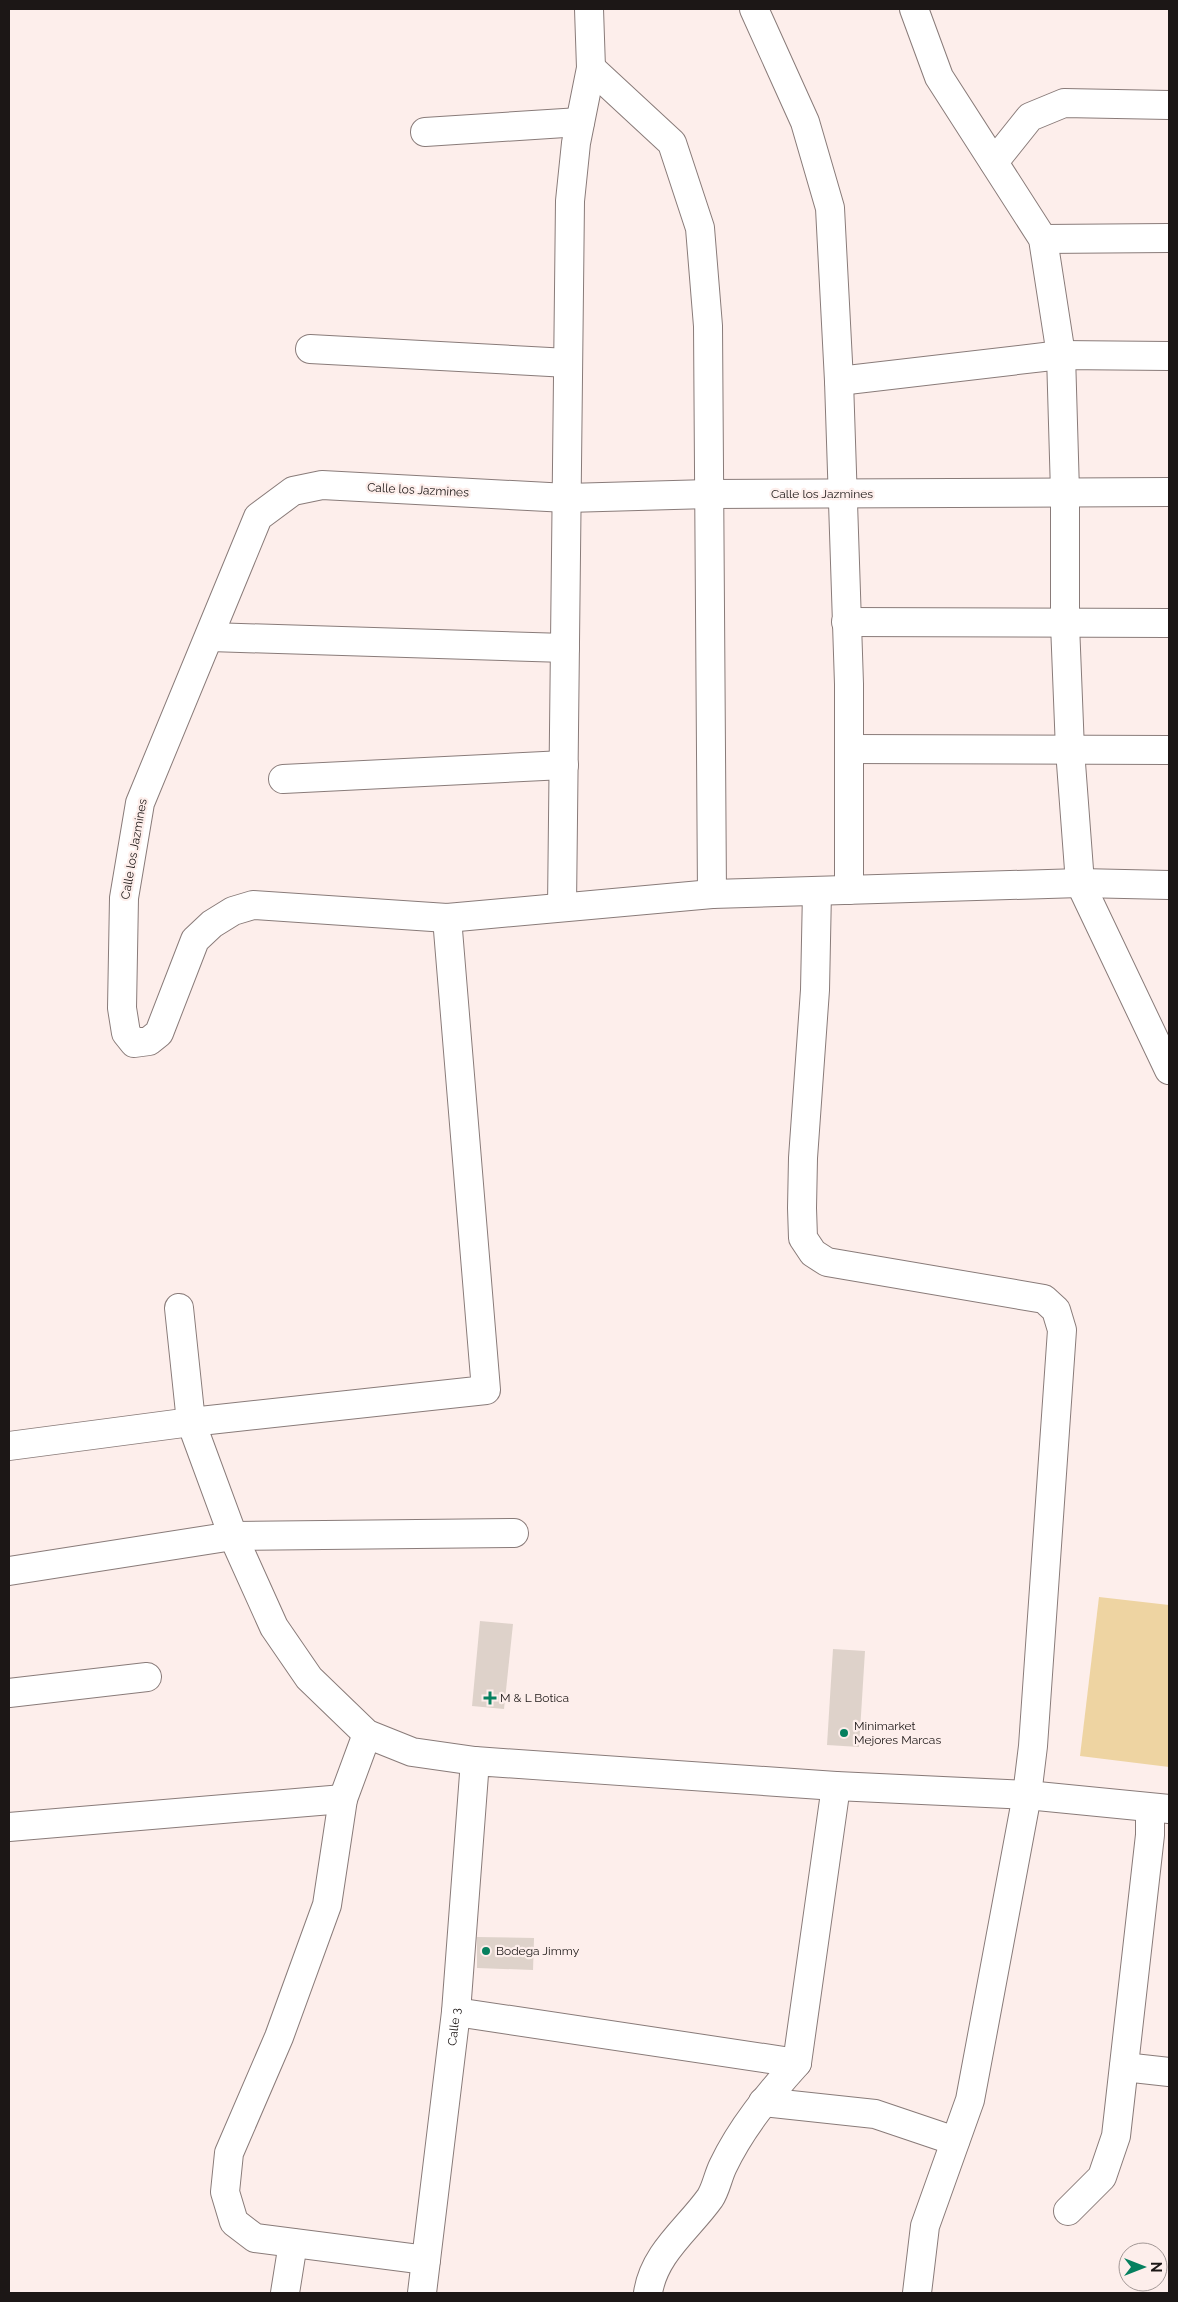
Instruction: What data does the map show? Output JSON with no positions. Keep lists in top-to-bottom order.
{
  "streets": {
    "street": ["Calle los Jazmines", "Calle 3"]
  },
  "places": {
    "health": ["M & L Botica"],
    "other": ["Minimarket Mejores Marcas", "Bodega Jimmy"]
  },
  "north": "right"
}
